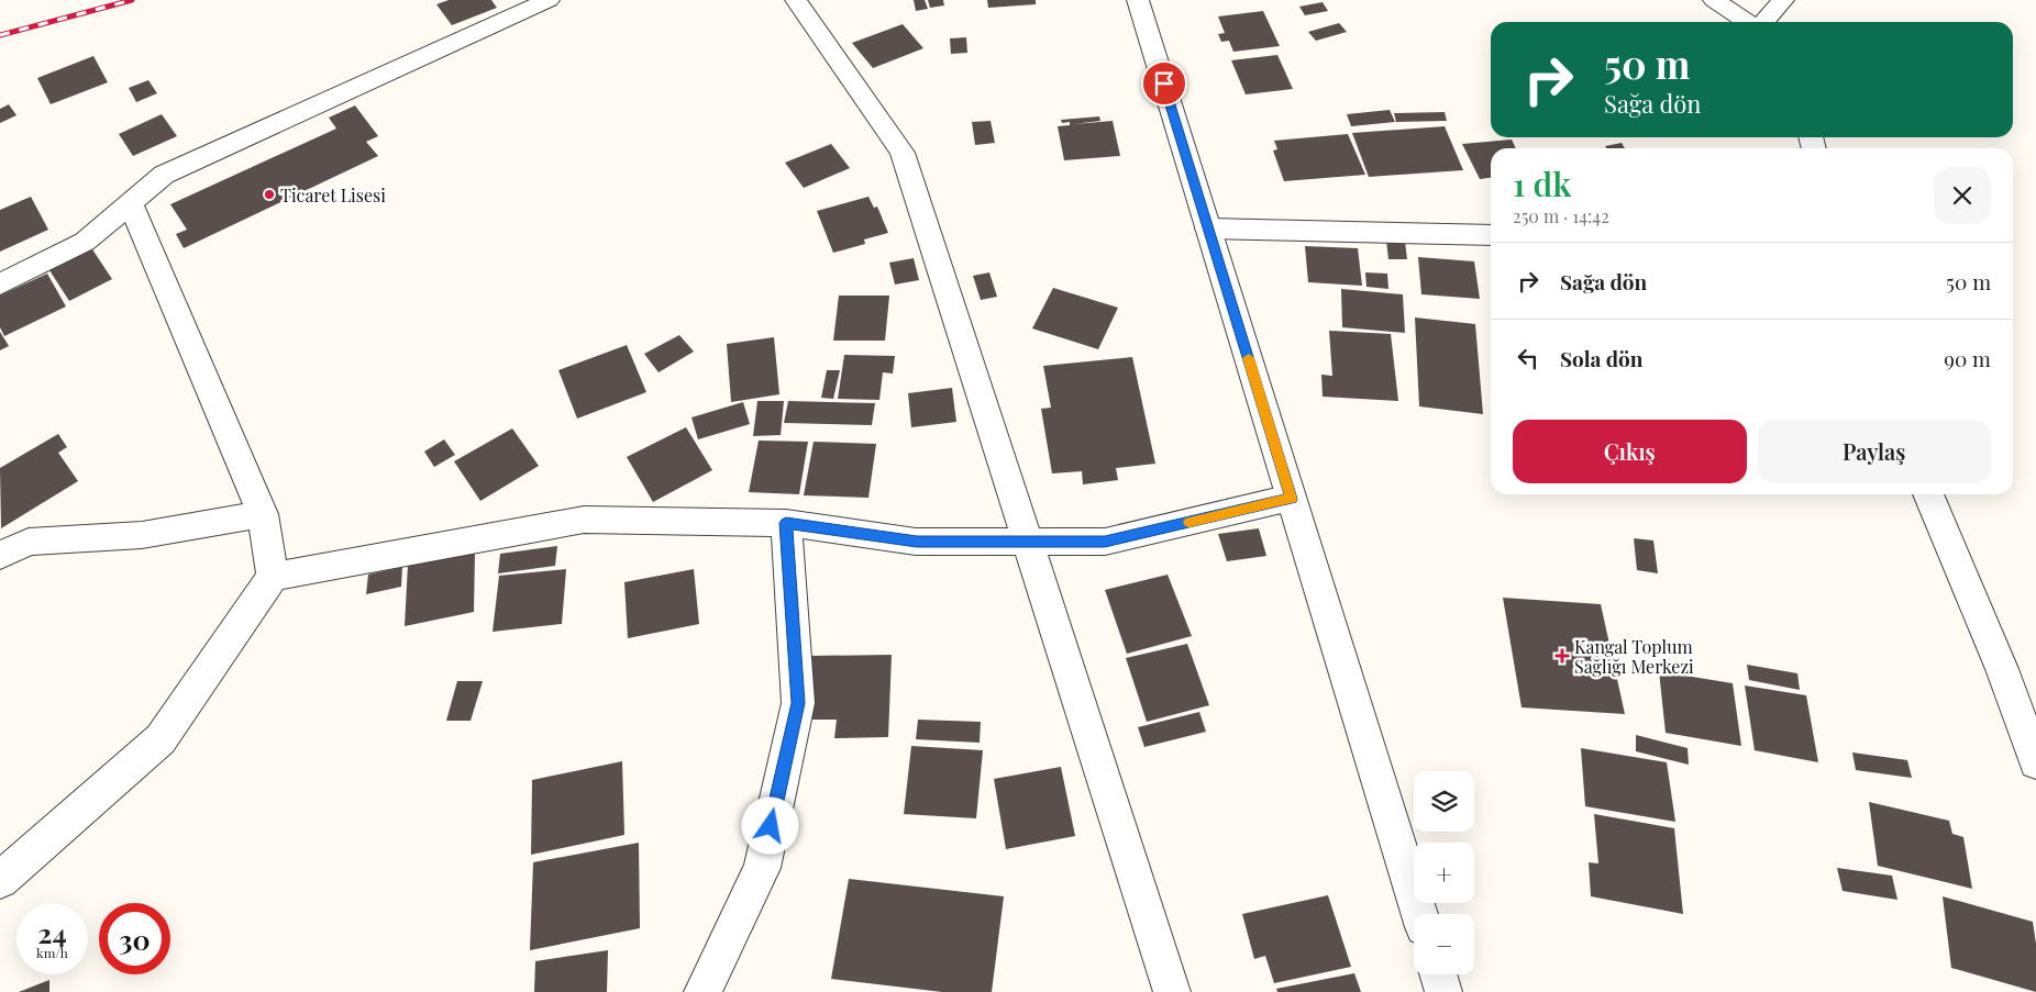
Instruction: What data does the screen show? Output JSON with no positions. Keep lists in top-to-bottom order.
{
  "places": {
    "other": ["Ticaret Lisesi"],
    "health": ["Kangal Toplum Sağlığı Merkezi"]
  },
  "page": {
    "turn": ["50 m", "Sağa dön"],
    "heading": ["1 dk", "250 m · 14:42"],
    "list": [
      {
        "name": "Sağa dön",
        "value": "50 m"
      },
      {
        "name": "Sola dön",
        "value": "90 m"
      }
    ],
    "buttons": ["Çıkış", "Paylaş"],
    "map_buttons": ["+", "−"],
    "speed": "24 km/h",
    "limit": "30"
  }
}
